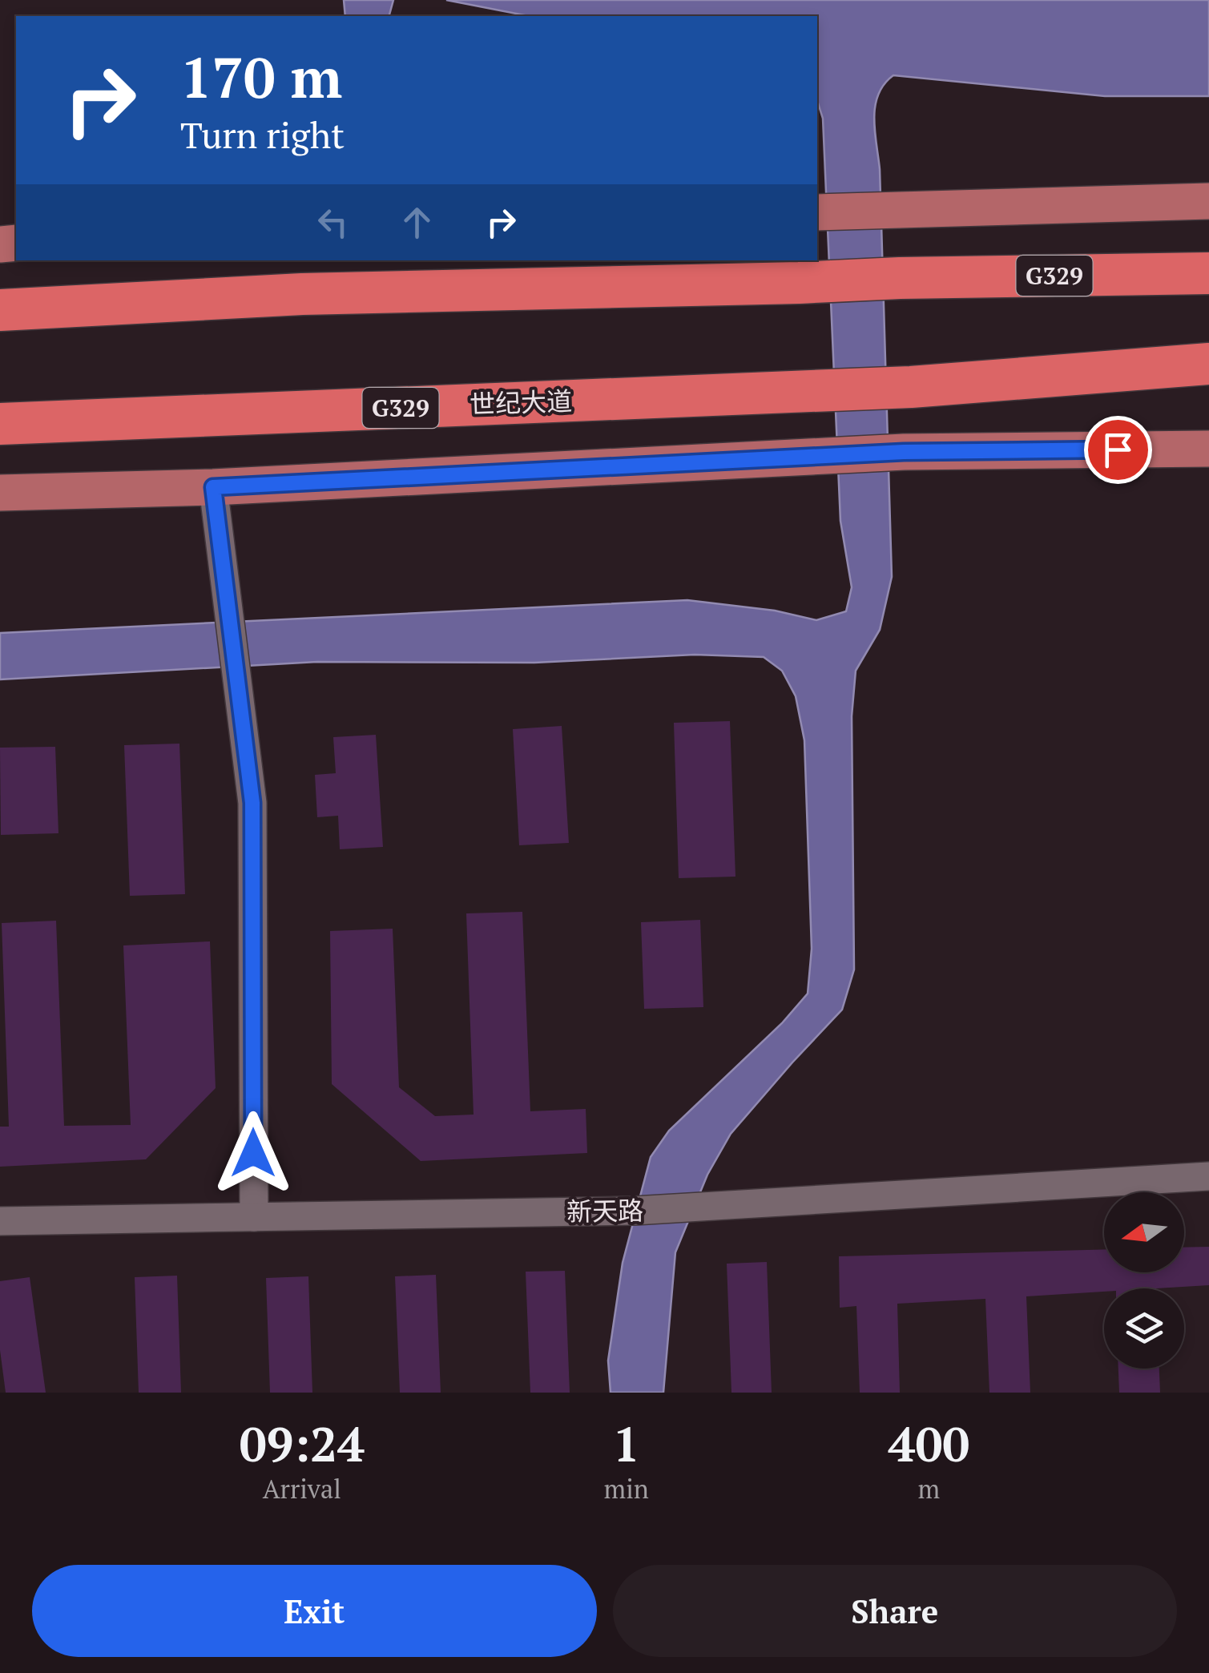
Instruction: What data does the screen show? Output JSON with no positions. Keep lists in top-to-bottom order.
{
  "streets": {
    "highway": ["G329", "世纪大道"],
    "street": ["新天路"]
  },
  "north": "left",
  "page": {
    "turn": ["170 m", "Turn right"],
    "eta": [
      "09:24",
      "Arrival",
      "1",
      "min",
      "400",
      "m"
    ],
    "buttons": ["Exit", "Share"]
  }
}
